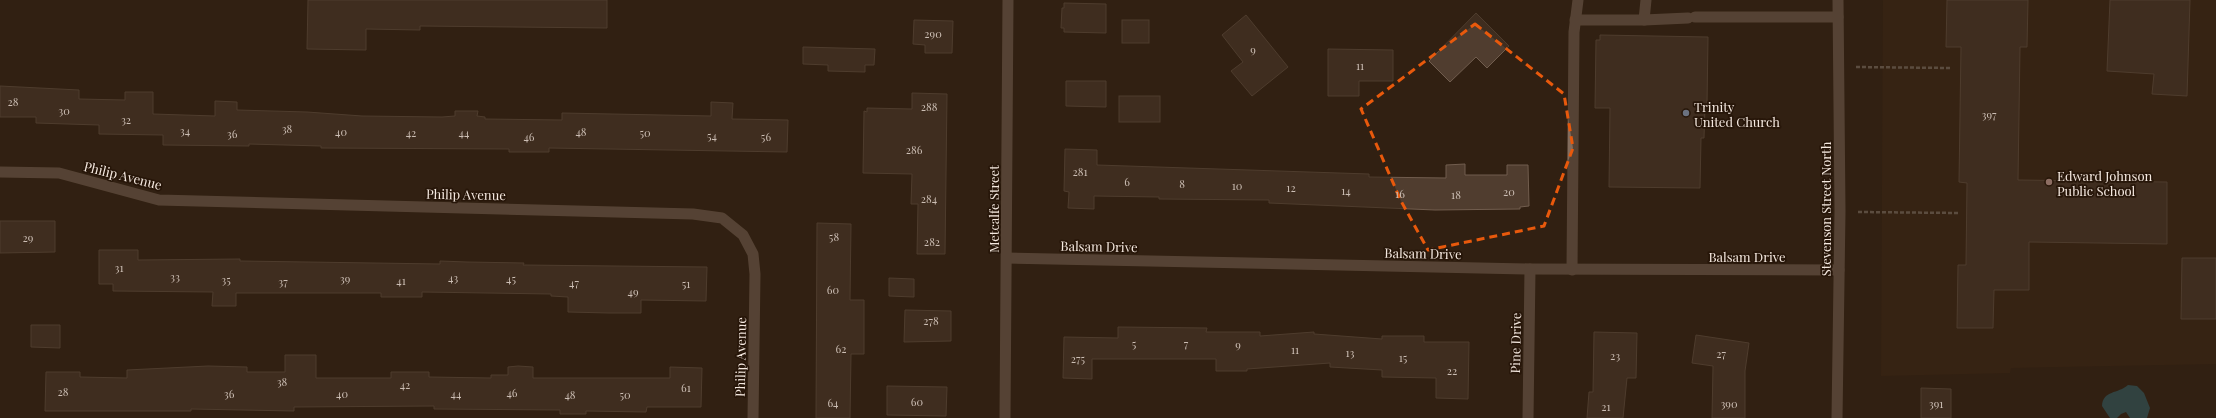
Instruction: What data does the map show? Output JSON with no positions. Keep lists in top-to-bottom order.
{
  "streets": {
    "street": [
      "Philip Avenue",
      "Metcalfe Street",
      "Stevenson Street North",
      "Balsam Drive",
      "Pine Drive"
    ]
  },
  "crossings": [
    ["Metcalfe Street", "Balsam Drive"],
    ["Stevenson Street North", "Balsam Drive"],
    ["Balsam Drive", "Pine Drive"]
  ],
  "places": ["Trinity United Church", "Edward Johnson Public School"],
  "house_numbers": [
    "290",
    "9",
    "11",
    "28",
    "288",
    "30",
    "397",
    "32",
    "38",
    "34",
    "40",
    "48",
    "42",
    "44",
    "50",
    "36",
    "54",
    "46",
    "56",
    "286",
    "281",
    "6",
    "8",
    "10",
    "12",
    "14",
    "20",
    "16",
    "18",
    "284",
    "58",
    "29",
    "282",
    "31",
    "33",
    "43",
    "39",
    "45",
    "35",
    "41",
    "37",
    "47",
    "51",
    "60",
    "49",
    "278",
    "5",
    "7",
    "9",
    "62",
    "11",
    "13",
    "27",
    "23",
    "15",
    "275",
    "22",
    "38",
    "42",
    "61",
    "28",
    "46",
    "36",
    "40",
    "44",
    "48",
    "50",
    "60",
    "64",
    "390",
    "391",
    "21"
  ]
}
